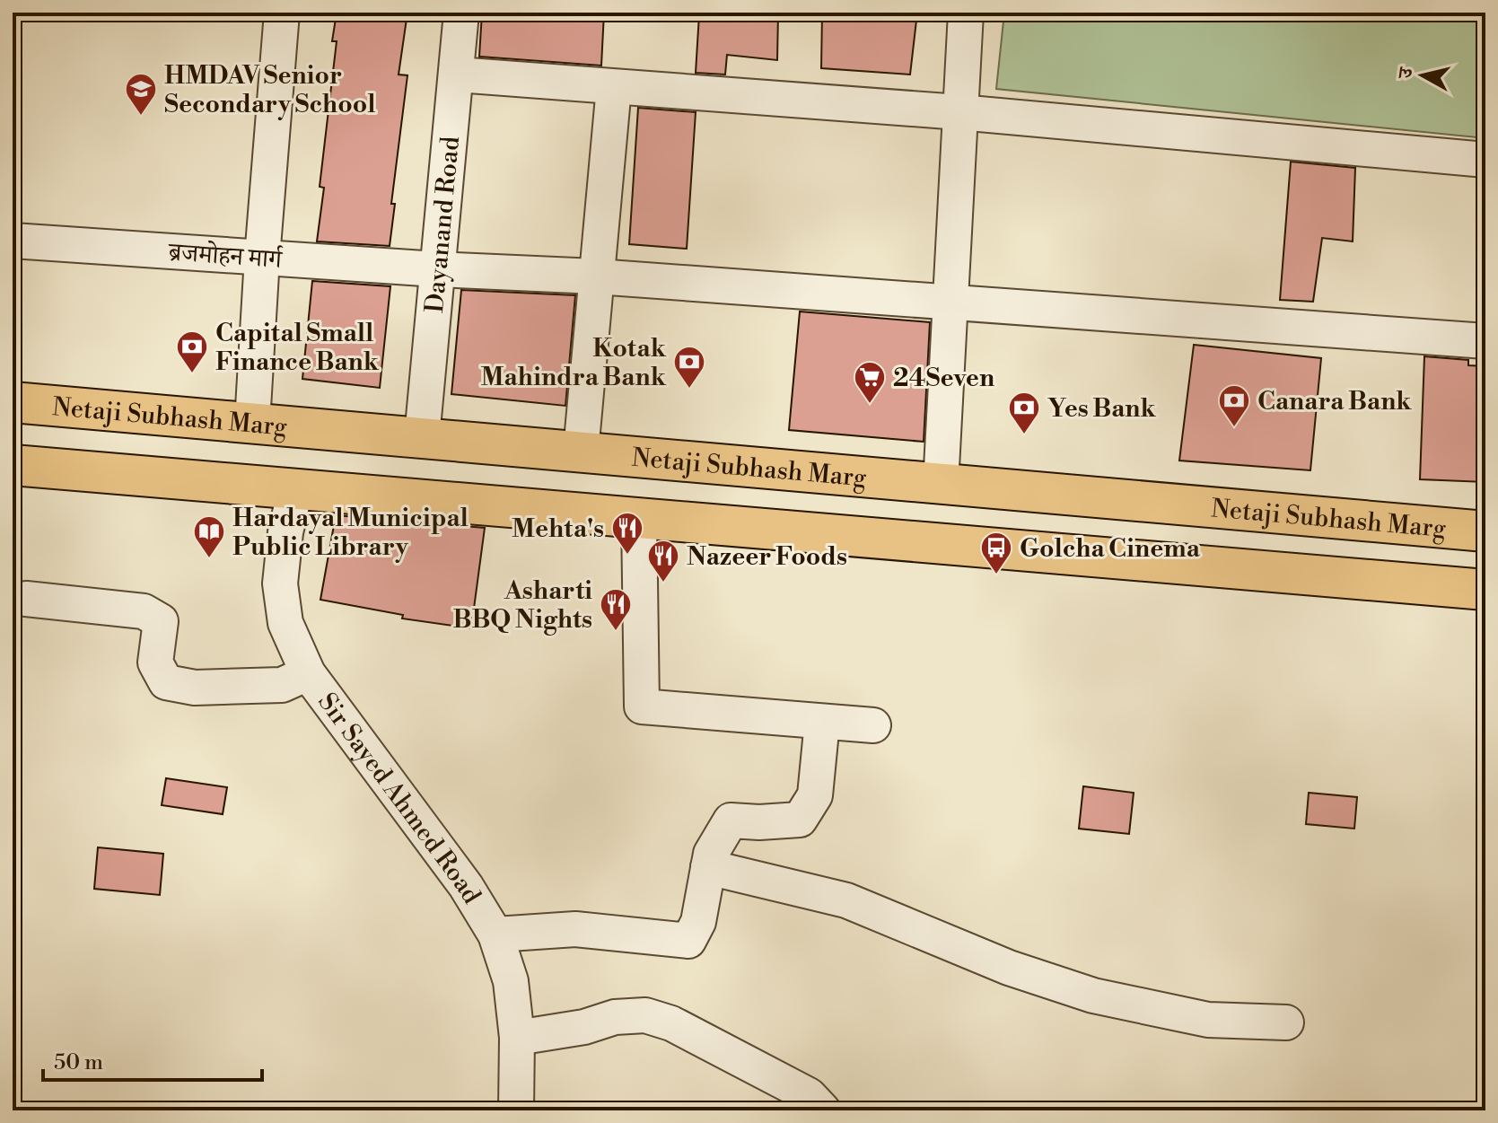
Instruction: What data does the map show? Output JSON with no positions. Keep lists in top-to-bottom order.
{
  "streets": {
    "main road": ["Netaji Subhash Marg"],
    "street": ["Dayanand Road", "ब्रजमोहन मार्ग", "Sir Sayed Ahmed Road"]
  },
  "crossings": [
    ["Dayanand Road", "ब्रजमोहन मार्ग"],
    ["Dayanand Road", "Netaji Subhash Marg"]
  ],
  "places": {
    "school or university": ["HMDAV Senior Secondary School"],
    "bank": [
      "Capital Small Finance Bank",
      "Kotak Mahindra Bank",
      "Canara Bank",
      "Yes Bank"
    ],
    "supermarket": ["24Seven"],
    "restaurant": ["Mehta's", "Nazeer Foods", "Asharti BBQ Nights"],
    "library": ["Hardayal Municipal Public Library"],
    "bus stop": ["Golcha Cinema"]
  },
  "scale_bar": "50 m",
  "north": "left"
}
